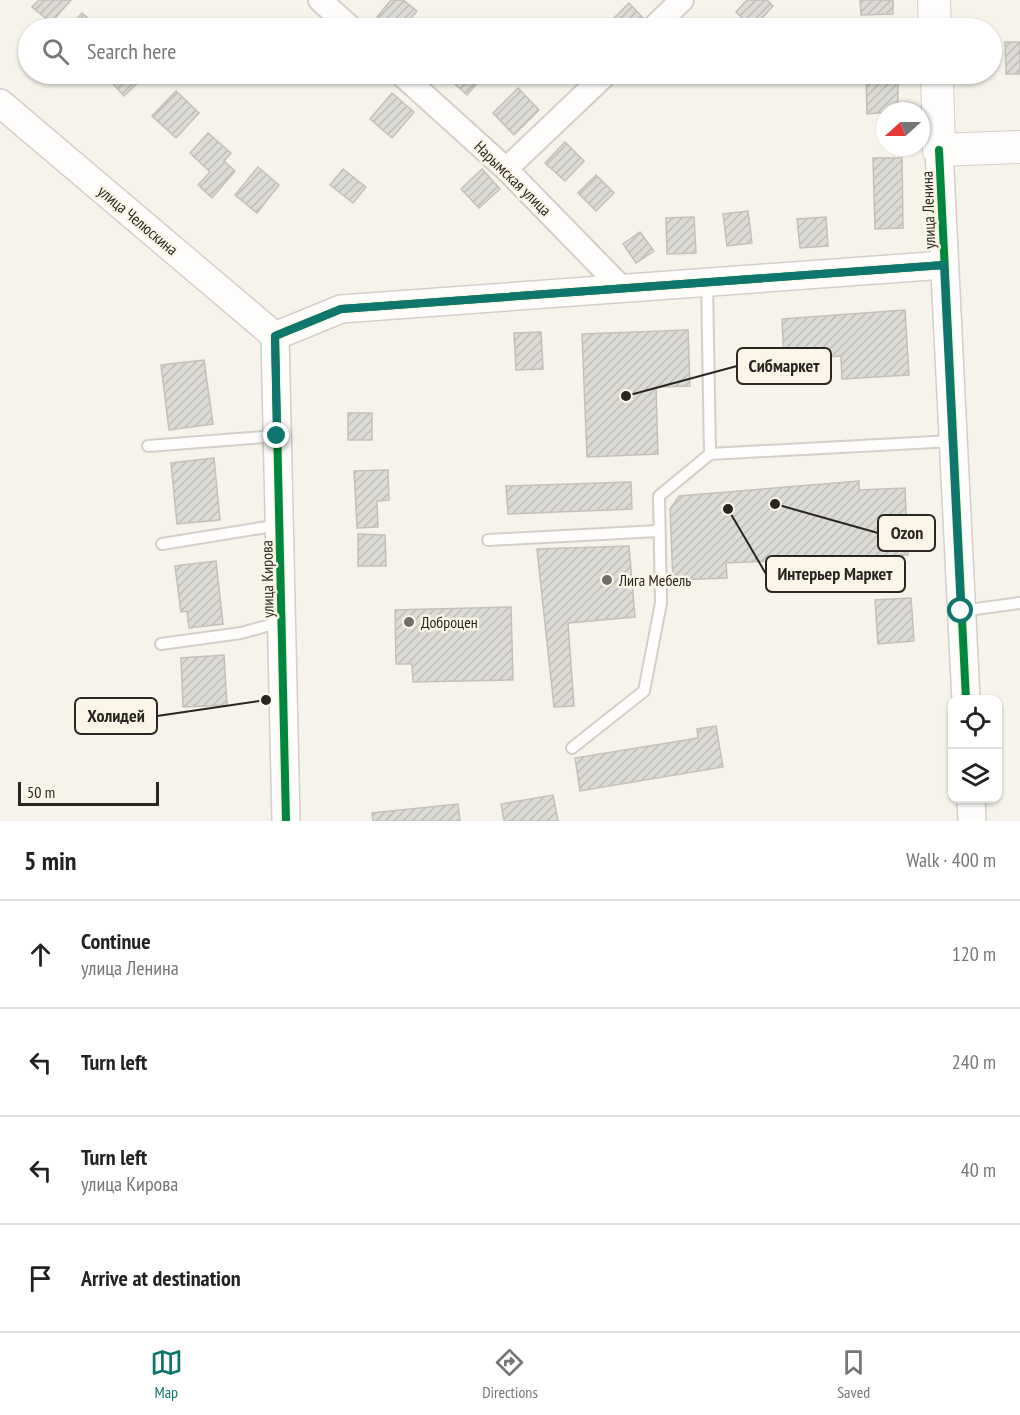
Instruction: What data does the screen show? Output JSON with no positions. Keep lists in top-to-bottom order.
{
  "streets": {
    "main road": ["улица Ленина"],
    "street": ["Нарымская улица", "улица Челюскина", "улица Кирова"]
  },
  "crossings": [
    ["улица Челюскина", "улица Кирова"]
  ],
  "places": [
    "Сибмаркет",
    "Ozon",
    "Интерьер Маркет",
    "Лига Мебель",
    "Доброцен",
    "Холидей"
  ],
  "scale_bar": "50 m",
  "north": "left",
  "page": {
    "search": "Search here",
    "scale": "50 m",
    "heading": ["5 min", "Walk · 400 m"],
    "list": [
      ["Continue", "улица Ленина", "120 m"],
      ["Turn left", "240 m"],
      ["Turn left", "улица Кирова", "40 m"],
      "Arrive at destination"
    ],
    "nav": ["Map", "Directions", "Saved"]
  }
}
